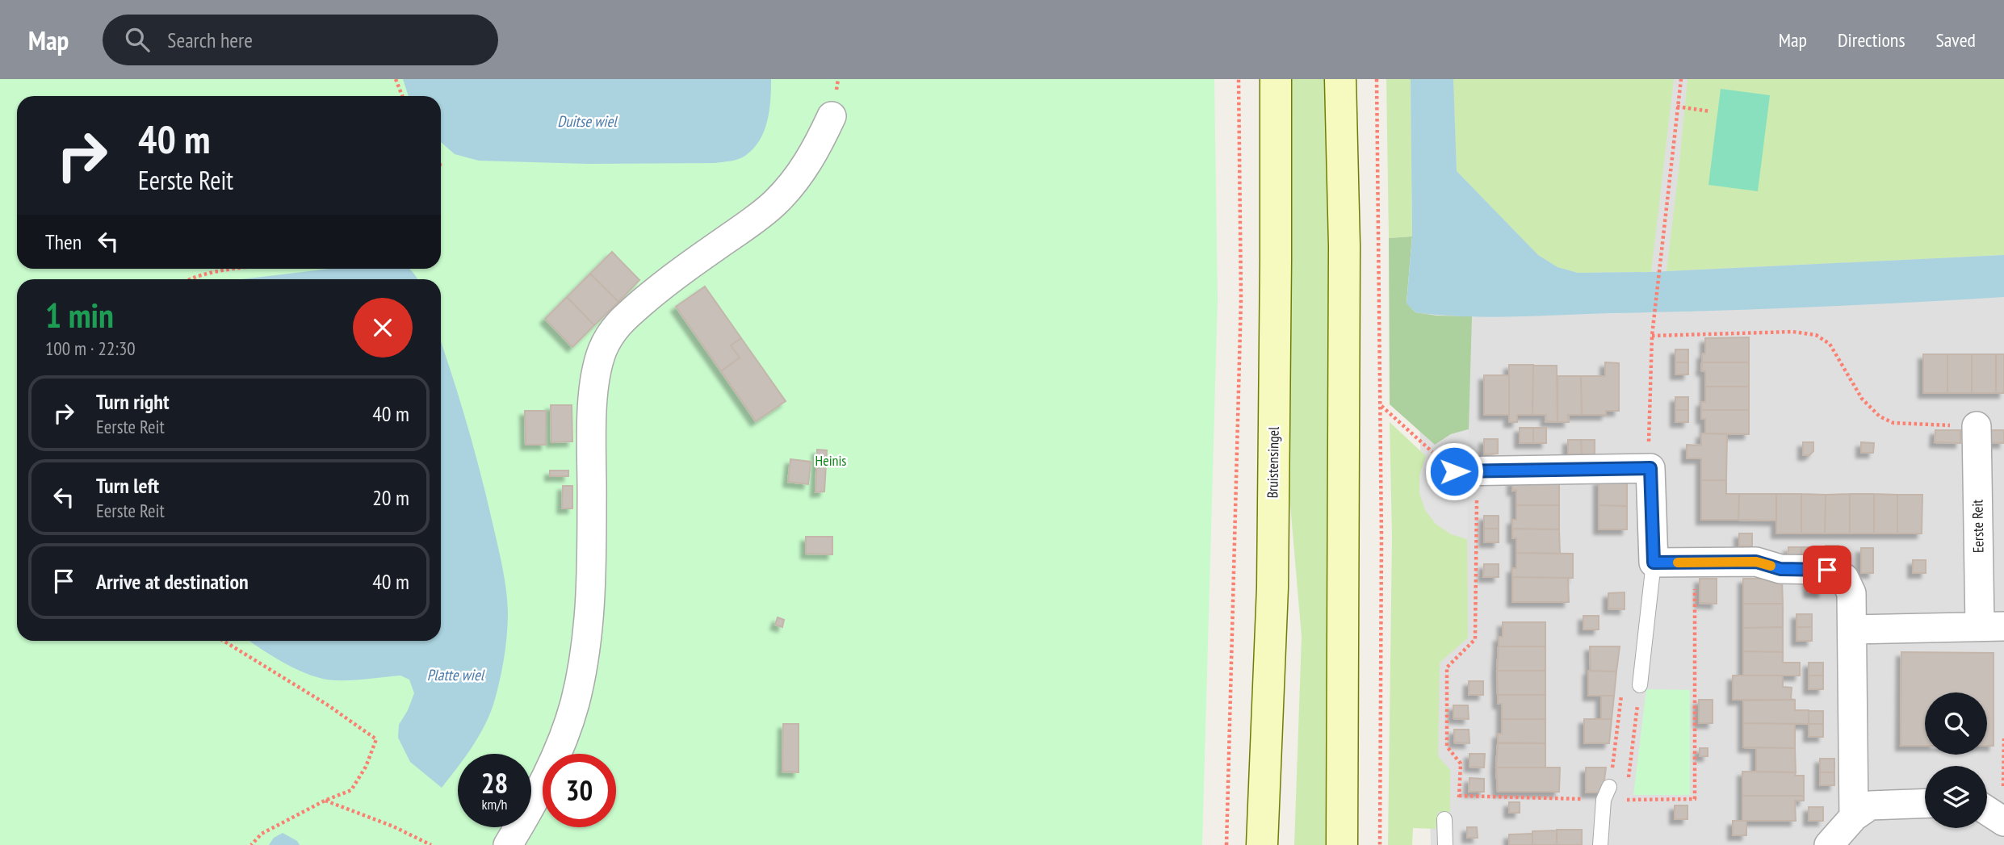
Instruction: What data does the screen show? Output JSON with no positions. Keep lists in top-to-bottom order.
{
  "streets": {
    "main road": ["Bruistensingel"],
    "street": ["Eerste Reit"]
  },
  "water": ["Duitse wiel", "Platte wiel"],
  "parks": ["Heinis"],
  "page": {
    "header": "Map",
    "search": "Search here",
    "nav": ["Map", "Directions", "Saved"],
    "turn": ["40 m", "Eerste Reit"],
    "then": "Then",
    "heading": ["1 min", "100 m · 22:30"],
    "list": [
      {
        "name": "Turn right",
        "note": "Eerste Reit",
        "value": "40 m"
      },
      {
        "name": "Turn left",
        "note": "Eerste Reit",
        "value": "20 m"
      },
      {
        "name": "Arrive at destination",
        "value": "40 m"
      }
    ],
    "speed": "28 km/h",
    "limit": "30"
  }
}
